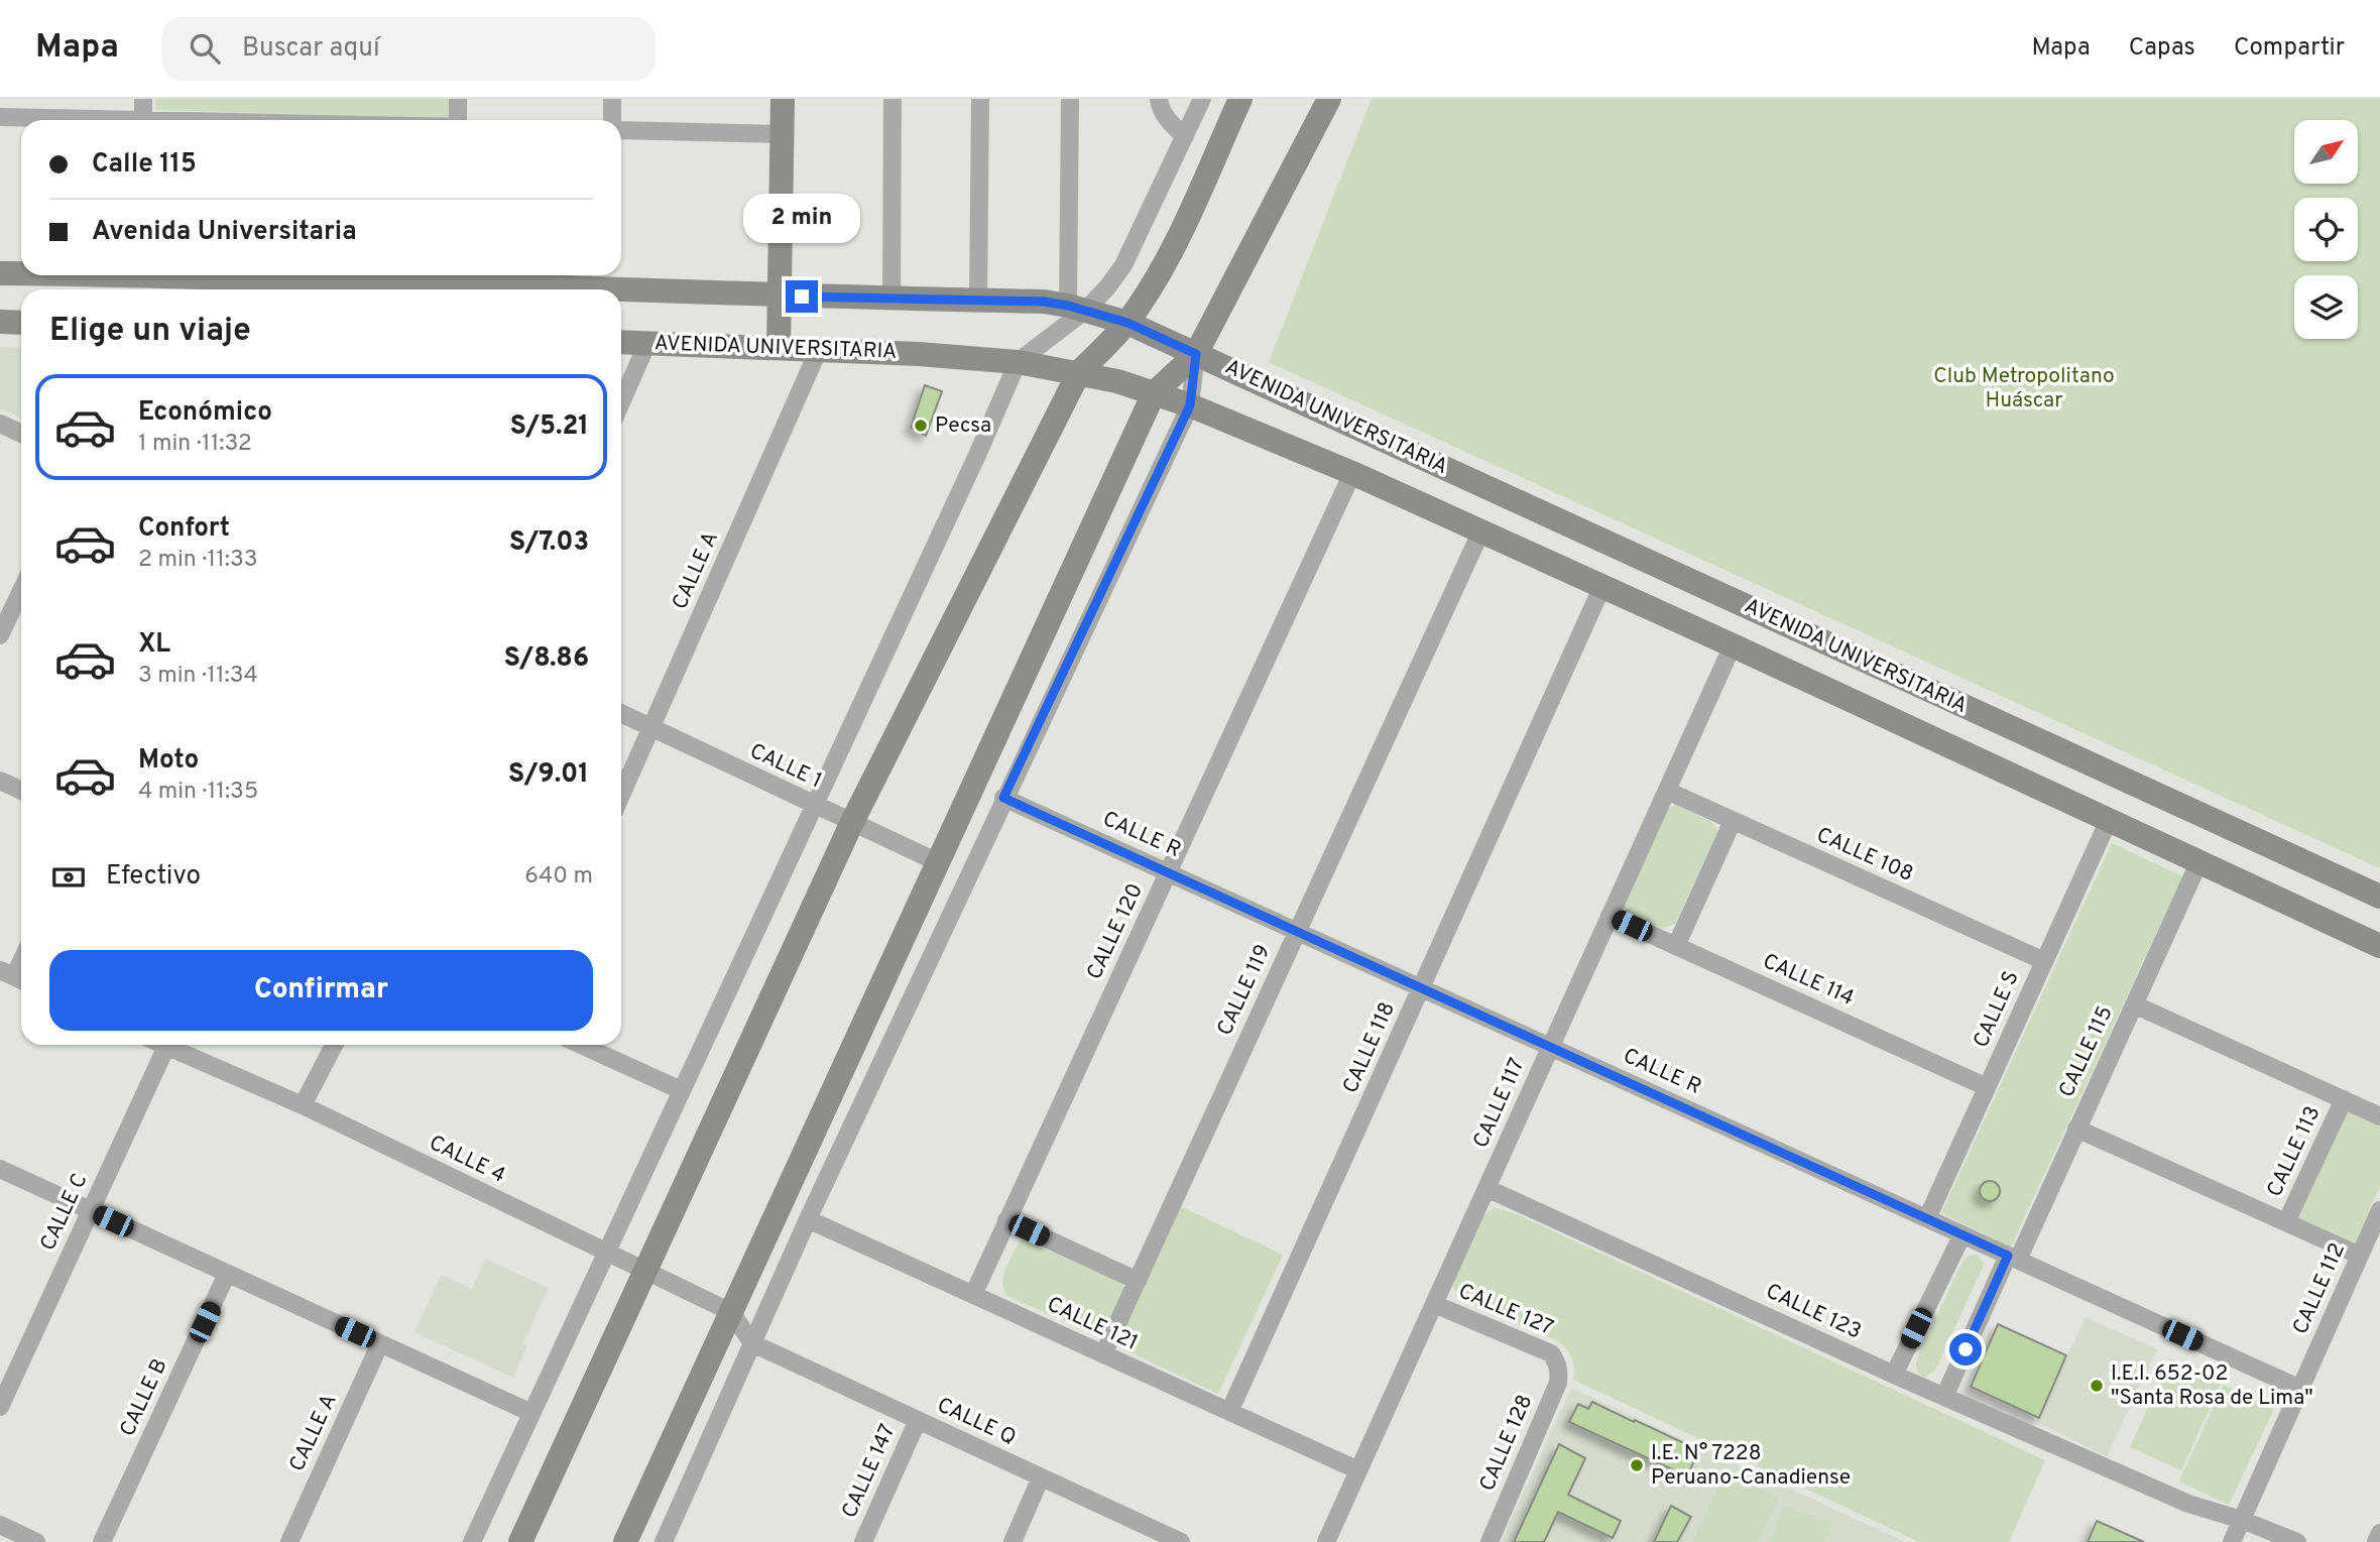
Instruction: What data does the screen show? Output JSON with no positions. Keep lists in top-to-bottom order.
{
  "streets": {
    "street": [
      "AVENIDA UNIVERSITARIA",
      "CALLE A",
      "CALLE 1",
      "CALLE R",
      "CALLE 108",
      "CALLE 120",
      "CALLE 114",
      "CALLE 119",
      "CALLE S",
      "CALLE 118",
      "CALLE 115",
      "CALLE 117",
      "CALLE 113",
      "CALLE 4",
      "CALLE C",
      "CALLE 112",
      "CALLE 127",
      "CALLE 123",
      "CALLE 121",
      "CALLE B",
      "CALLE Q",
      "CALLE 128",
      "CALLE 147"
    ]
  },
  "crossings": [
    ["AVENIDA UNIVERSITARIA", "CALLE A"],
    ["AVENIDA UNIVERSITARIA", "CALLE 120"],
    ["AVENIDA UNIVERSITARIA", "CALLE 119"],
    ["AVENIDA UNIVERSITARIA", "CALLE S"],
    ["AVENIDA UNIVERSITARIA", "CALLE 118"],
    ["AVENIDA UNIVERSITARIA", "CALLE 115"],
    ["AVENIDA UNIVERSITARIA", "CALLE 117"],
    ["CALLE A", "CALLE 1"],
    ["CALLE R", "CALLE 120"],
    ["CALLE R", "CALLE 119"],
    ["CALLE R", "CALLE S"],
    ["CALLE R", "CALLE 118"],
    ["CALLE R", "CALLE 115"],
    ["CALLE R", "CALLE 117"],
    ["CALLE R", "CALLE 112"],
    ["CALLE 108", "CALLE S"],
    ["CALLE 108", "CALLE 117"],
    ["CALLE 120", "CALLE 121"],
    ["CALLE 114", "CALLE S"],
    ["CALLE 114", "CALLE 117"],
    ["CALLE 119", "CALLE 121"],
    ["CALLE 118", "CALLE 121"],
    ["CALLE 115", "CALLE 123"],
    ["CALLE 117", "CALLE 127"],
    ["CALLE 117", "CALLE 123"],
    ["CALLE 117", "CALLE 121"],
    ["CALLE 112", "CALLE 123"],
    ["CALLE 127", "CALLE 128"],
    ["CALLE Q", "CALLE 147"]
  ],
  "parks": ["Club Metropolitano Huáscar"],
  "places": ["Pecsa", "I.E.I. 652-02 \"Santa Rosa de Lima\"", "I.E. N° 7228 Peruano-Canadiense"],
  "north": "top right",
  "page": {
    "header": "Mapa",
    "search": "Buscar aquí",
    "nav": ["Mapa", "Capas", "Compartir"],
    "banner": ["Calle 115", "Avenida Universitaria"],
    "bubble": "2 min",
    "heading": "Elige un viaje",
    "list": [
      {
        "name": "Económico",
        "note": "1 min · 11:32",
        "value": "S/5.21"
      },
      {
        "name": "Confort",
        "note": "2 min · 11:33",
        "value": "S/7.03"
      },
      {
        "name": "XL",
        "note": "3 min · 11:34",
        "value": "S/8.86"
      },
      {
        "name": "Moto",
        "note": "4 min · 11:35",
        "value": "S/9.01"
      }
    ],
    "pay": ["Efectivo", "640 m"],
    "buttons": "Confirmar"
  }
}
